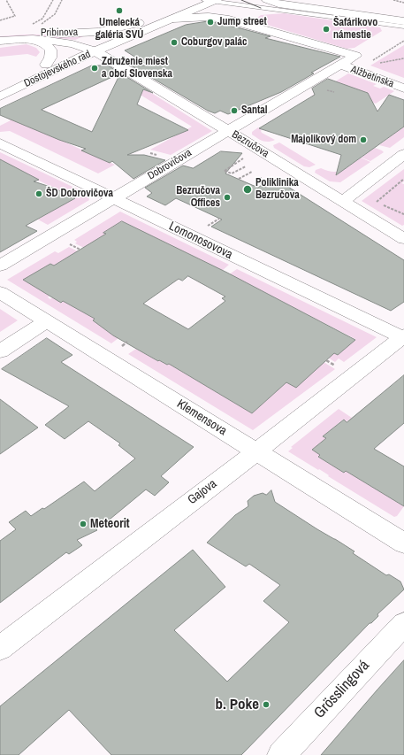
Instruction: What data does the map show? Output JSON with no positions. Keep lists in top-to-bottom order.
{
  "streets": {
    "street": [
      "Pribinova",
      "Dostojevského rad",
      "Alžbetínska",
      "Bezručova",
      "Dobrovičova",
      "Lomonosovova",
      "Klemensova",
      "Gajova",
      "Grösslingová"
    ]
  },
  "crossings": [
    ["Pribinova", "Dostojevského rad"],
    ["Pribinova", "Bezručova"],
    ["Dostojevského rad", "Bezručova"],
    ["Alžbetínska", "Dobrovičova"],
    ["Bezručova", "Dobrovičova"],
    ["Dobrovičova", "Lomonosovova"],
    ["Lomonosovova", "Gajova"],
    ["Klemensova", "Gajova"]
  ],
  "places": [
    "Umelecká galéria SVÚ",
    "Jump street",
    "Šafárikovo námestie",
    "Coburgov palác",
    "Združenie miest a obcí Slovenska",
    "Santal",
    "Majolikový dom",
    "Poliklinika Bezručova",
    "ŠD Dobrovičova",
    "Bezručova Offices",
    "Meteorit",
    "b. Poke"
  ]
}
